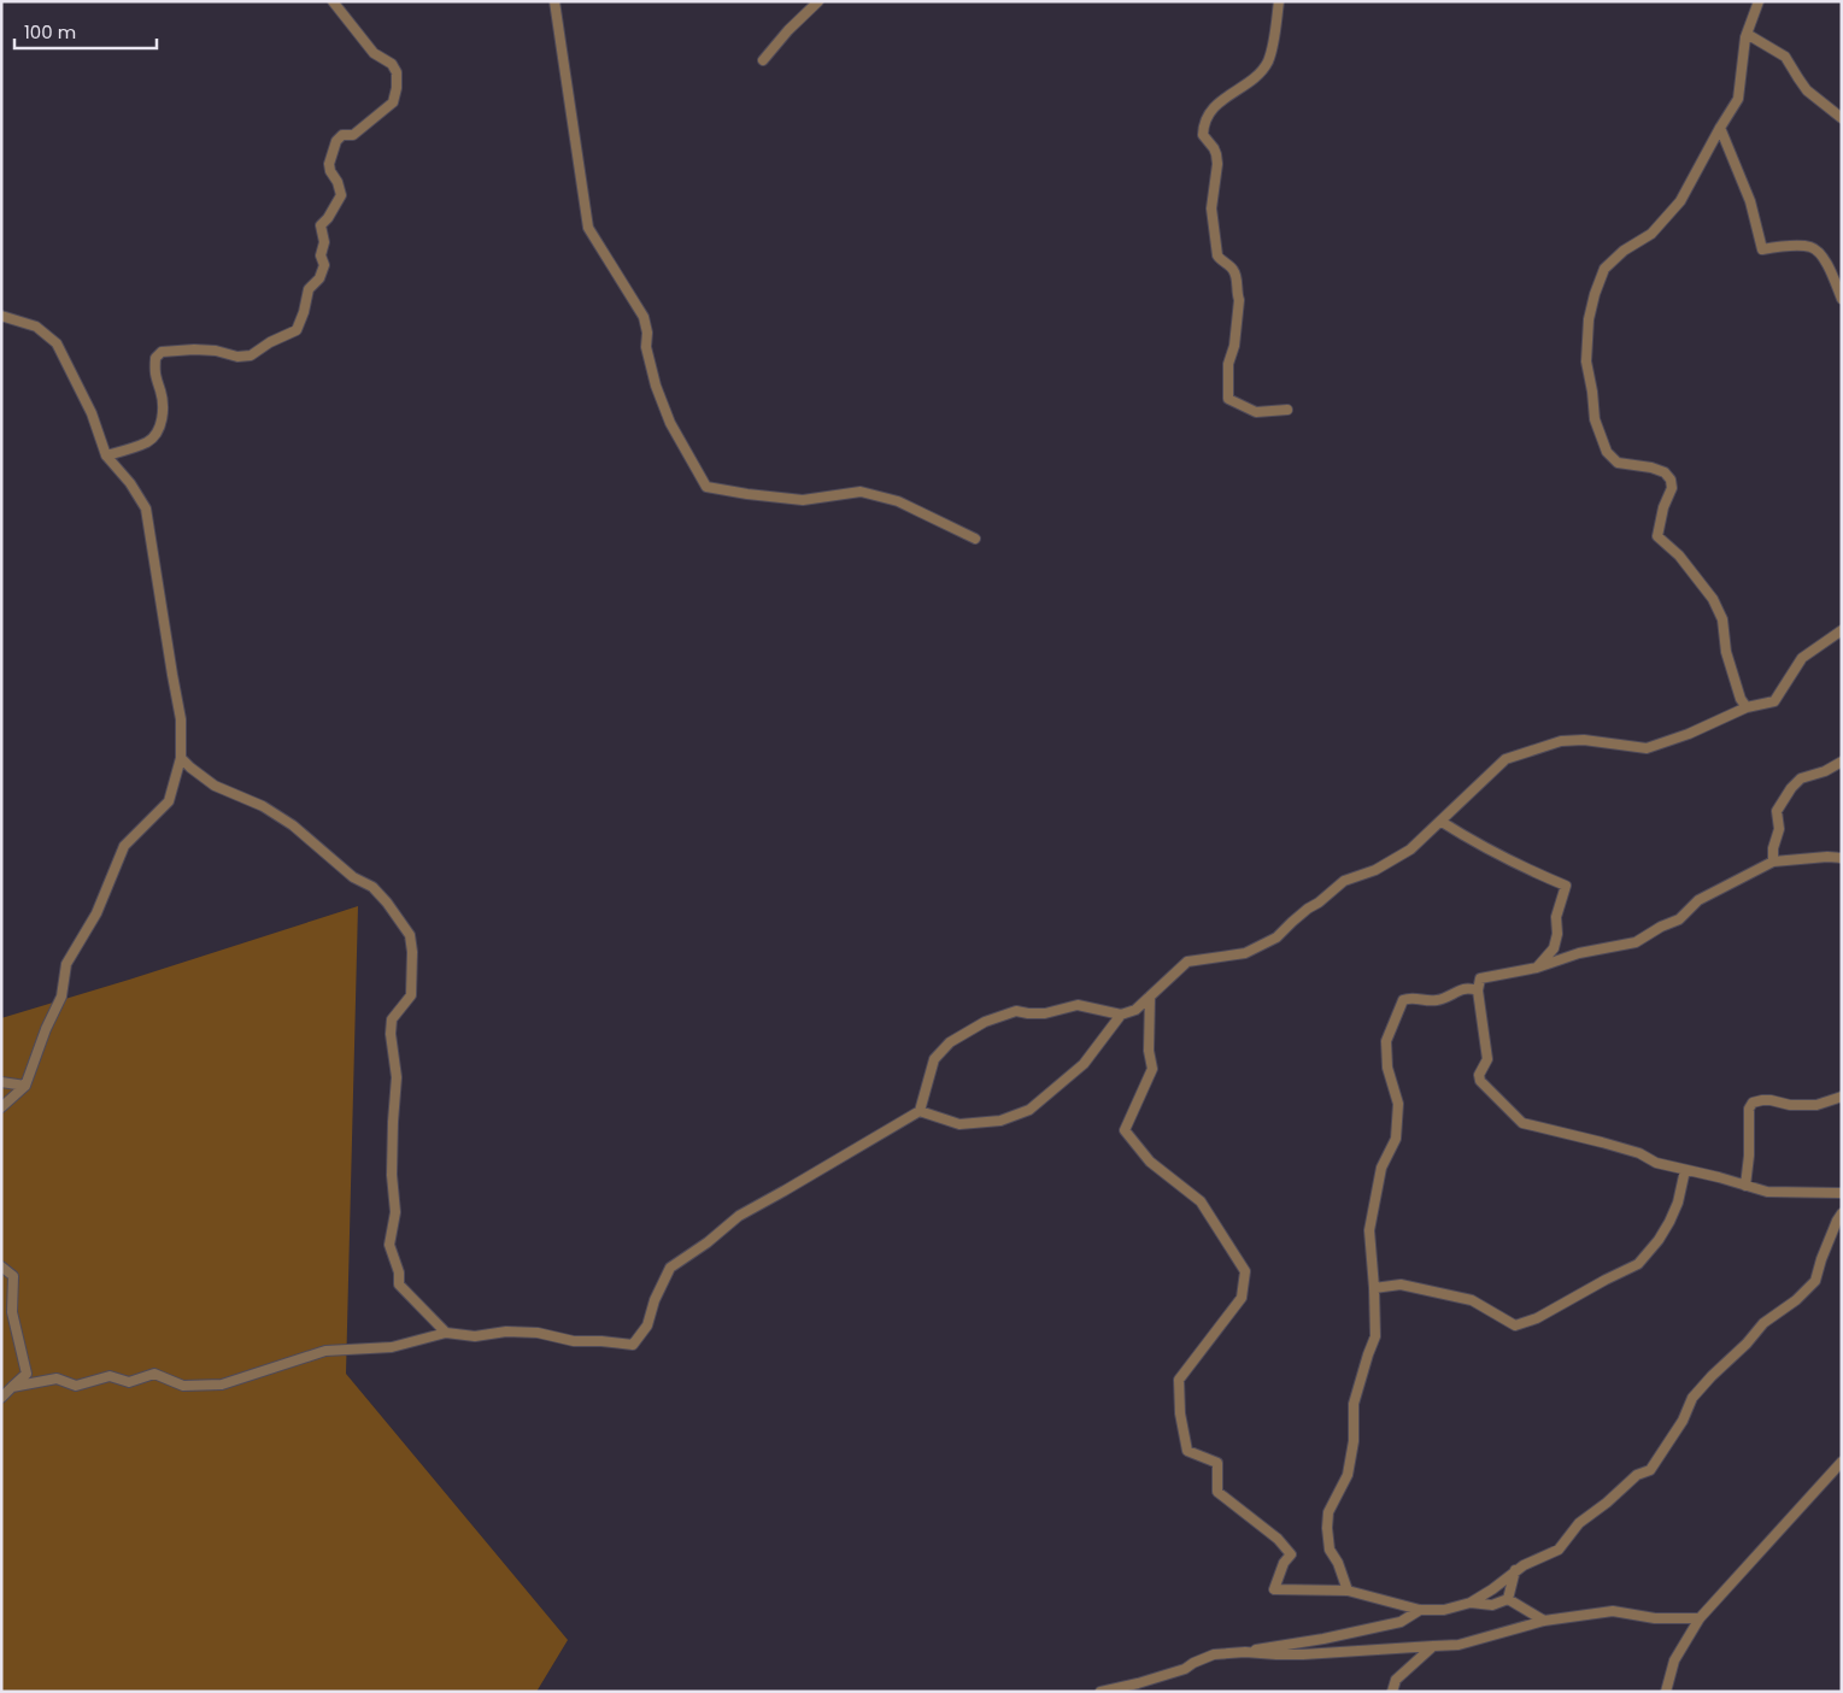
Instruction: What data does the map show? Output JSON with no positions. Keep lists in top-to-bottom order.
{
  "scale_bar": "100 m"
}
